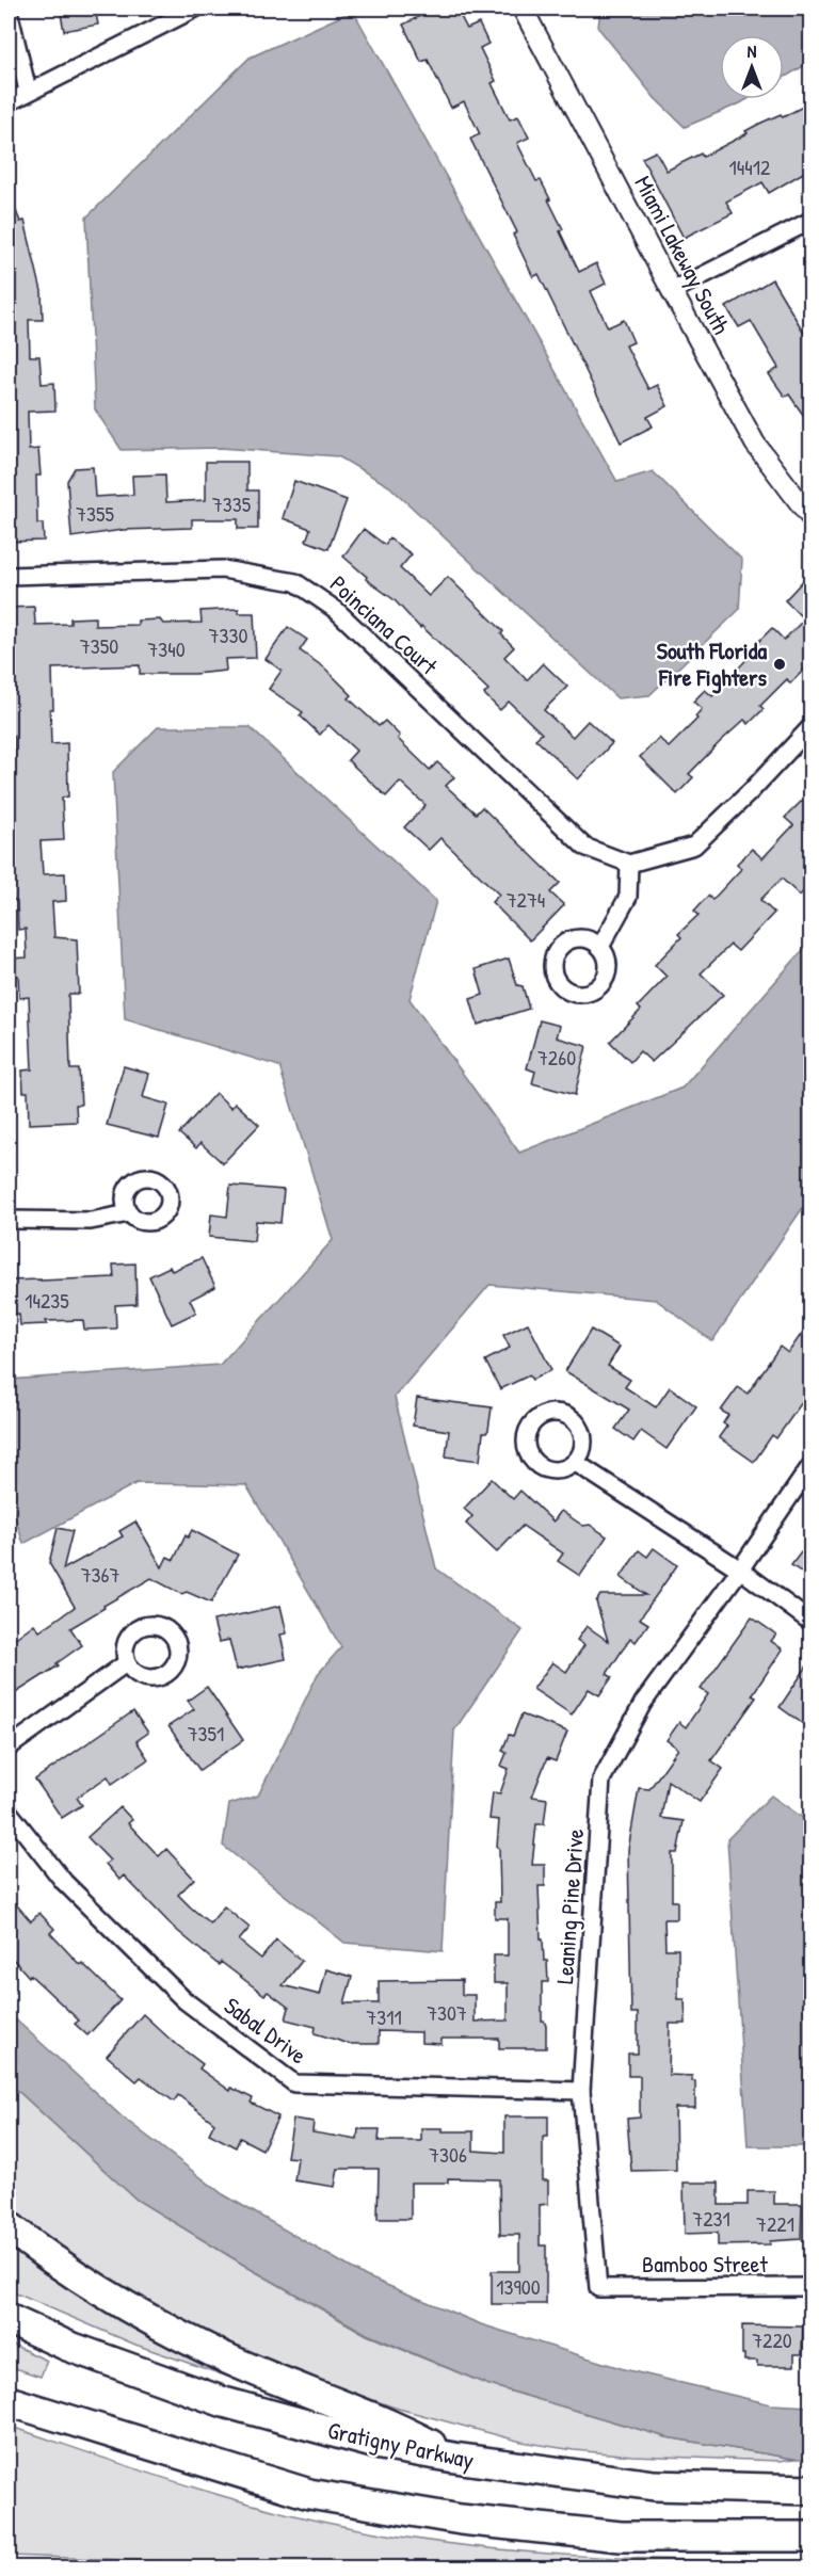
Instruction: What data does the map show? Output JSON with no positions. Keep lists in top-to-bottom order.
{
  "streets": {
    "highway": ["Gratigny Parkway"],
    "street": [
      "Miami Lakeway South",
      "Poinciana Court",
      "Leaning Pine Drive",
      "Sabal Drive",
      "Bamboo Street"
    ]
  },
  "crossings": [
    ["Leaning Pine Drive", "Sabal Drive"],
    ["Leaning Pine Drive", "Bamboo Street"]
  ],
  "places": ["South Florida Fire Fighters"],
  "house_numbers": [
    "14412",
    "7335",
    "7355",
    "7330",
    "7350",
    "7340",
    "7274",
    "7260",
    "14235",
    "7367",
    "7351",
    "7307",
    "7311",
    "7306",
    "7231",
    "7221",
    "13900",
    "7220"
  ],
  "north": "top"
}
